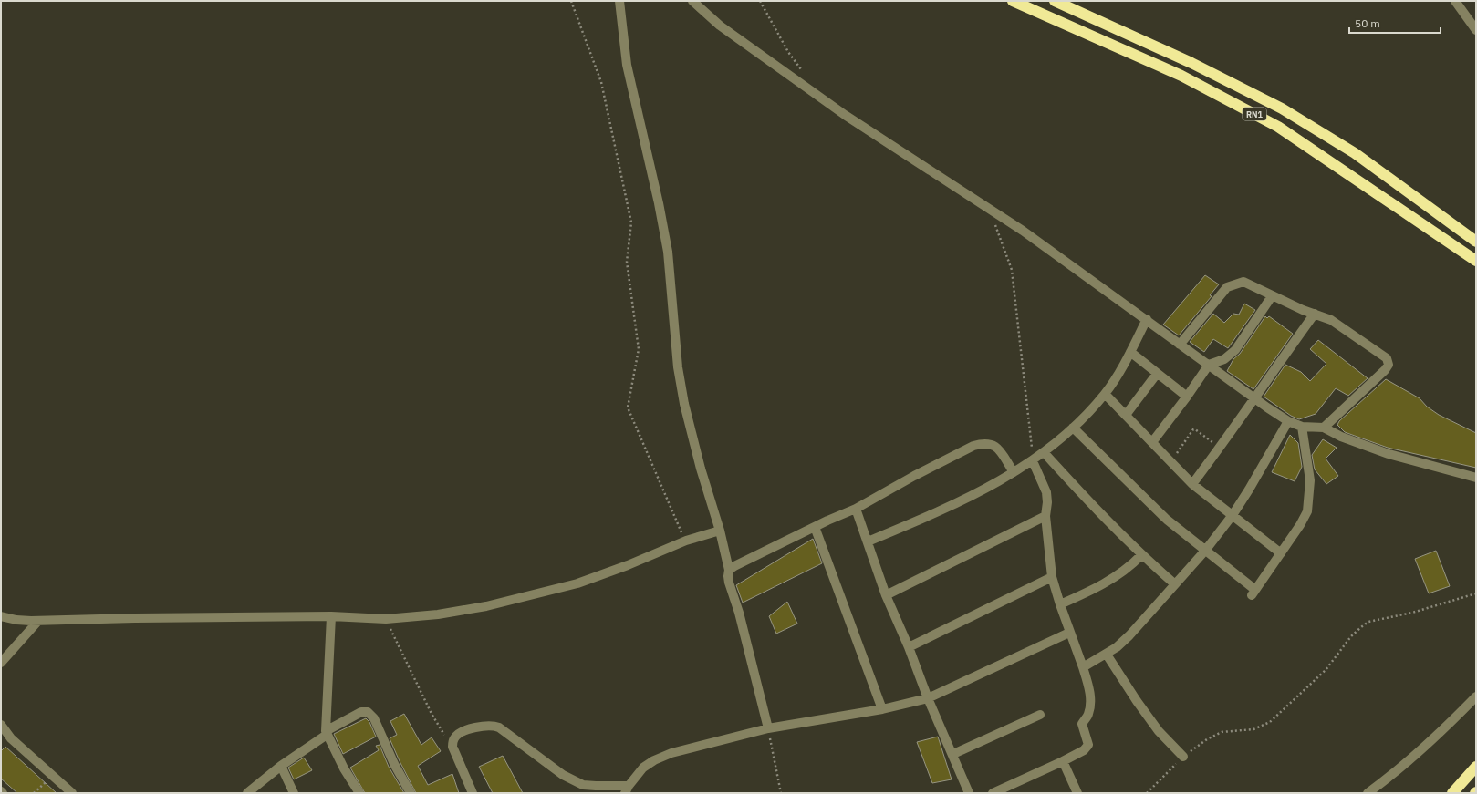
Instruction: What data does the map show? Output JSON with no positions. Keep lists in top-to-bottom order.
{
  "streets": {
    "highway": ["RN1"]
  },
  "scale_bar": "50 m"
}
